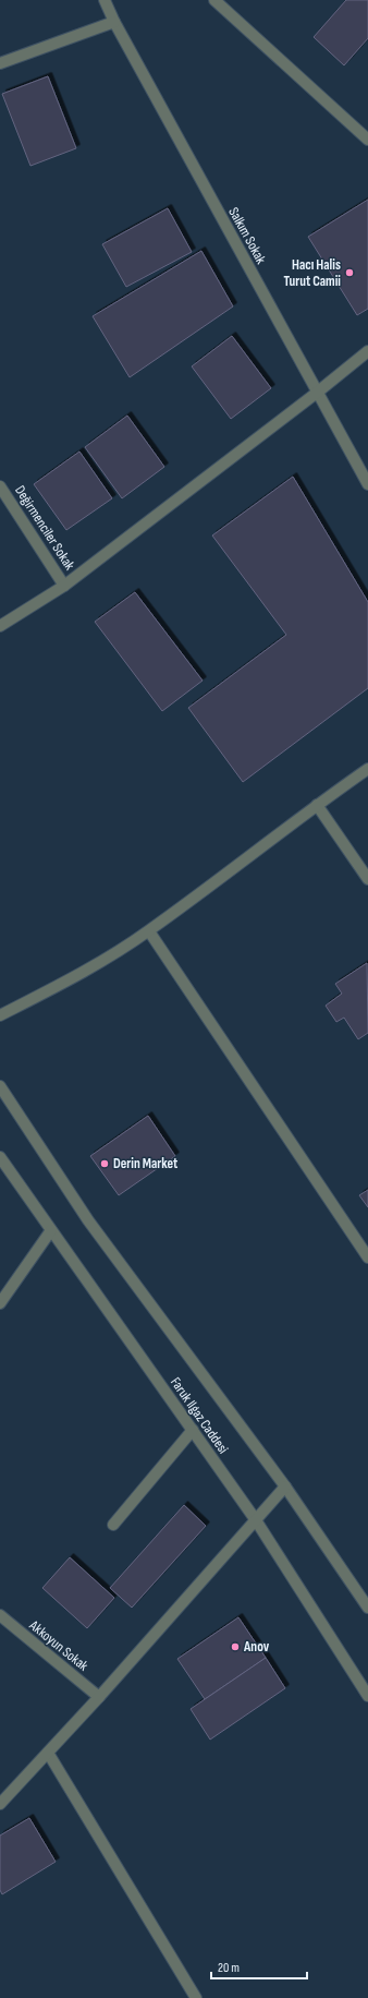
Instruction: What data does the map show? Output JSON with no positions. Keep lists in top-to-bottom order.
{
  "streets": {
    "street": [
      "Salkım Sokak",
      "Değirmenciler Sokak",
      "Faruk Ilgaz Caddesi",
      "Akkoyun Sokak"
    ]
  },
  "places": ["Hacı Halis Turut Camii", "Derin Market", "Anov"],
  "scale_bar": "20 m"
}
